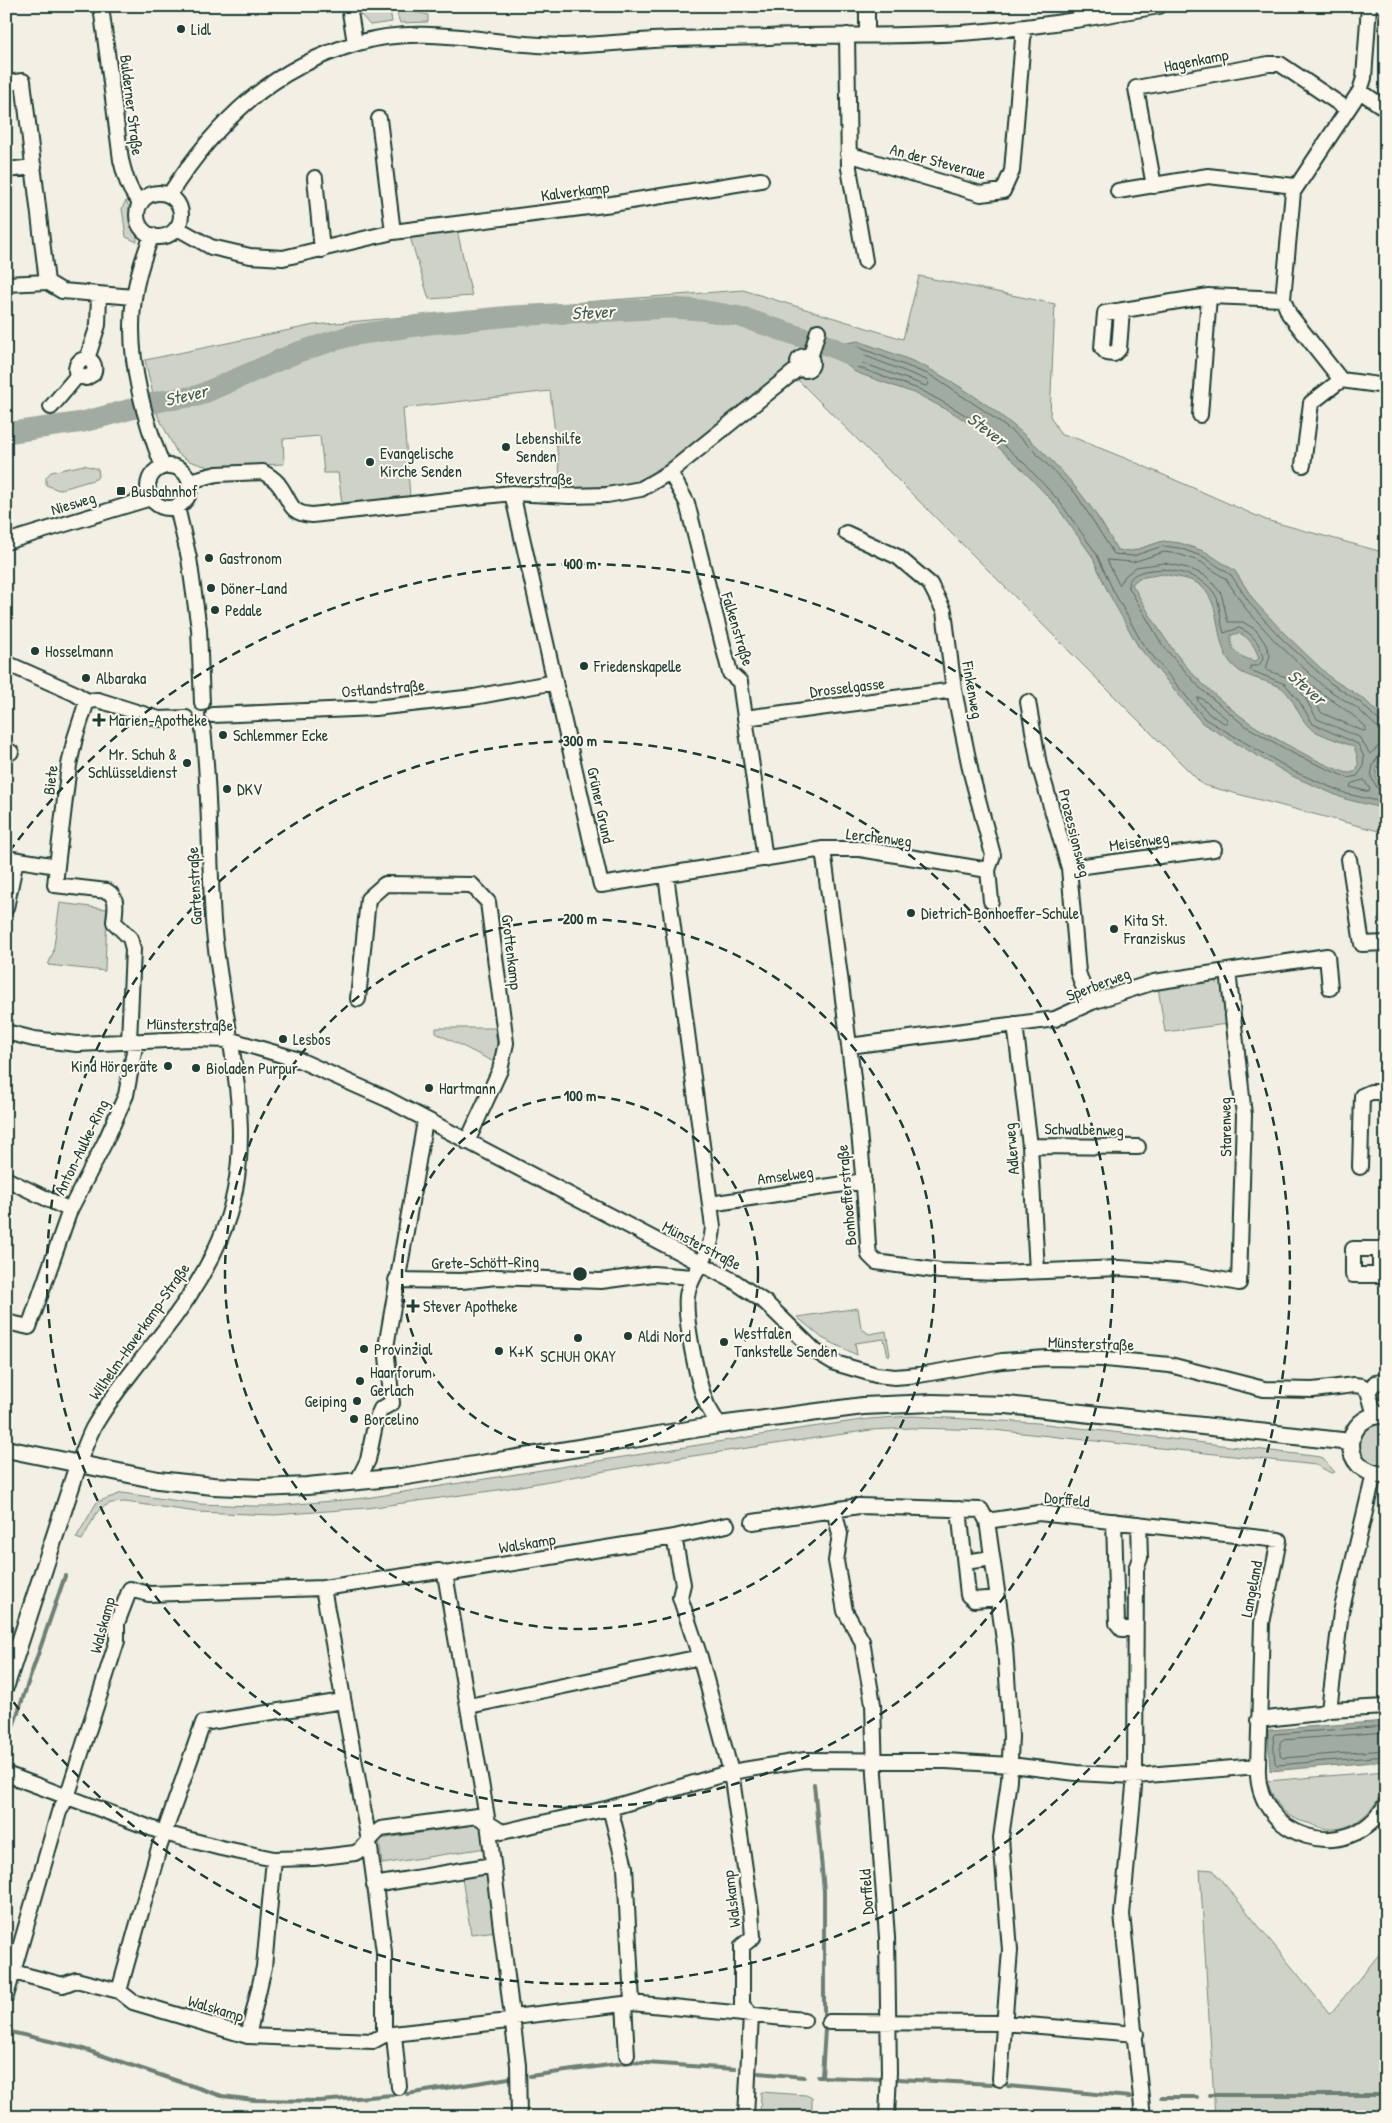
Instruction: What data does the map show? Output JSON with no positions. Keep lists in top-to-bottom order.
{
  "streets": {
    "street": [
      "Hagenkamp",
      "Bulderner Straße",
      "An der Steveraue",
      "Kalverkamp",
      "Steverstraße",
      "Niesweg",
      "Falkenstraße",
      "Drosselgasse",
      "Ostlandstraße",
      "Finkenweg",
      "Biete",
      "Grüner Grund",
      "Prozessionsweg",
      "Lerchenweg",
      "Meisenweg",
      "Gartenstraße",
      "Grottenkamp",
      "Sperberweg",
      "Münsterstraße",
      "Starenweg",
      "Schwalbenweg",
      "Anton-Aulke-Ring",
      "Adlerweg",
      "Amselweg",
      "Bonhoefferstraße",
      "Grete-Schött-Ring",
      "Wilhelm-Haverkamp-Straße",
      "Dorffeld",
      "Walskamp",
      "Langeland"
    ]
  },
  "crossings": [
    ["Bulderner Straße", "Kalverkamp"],
    ["Steverstraße", "Niesweg"],
    ["Steverstraße", "Falkenstraße"],
    ["Steverstraße", "Grüner Grund"],
    ["Falkenstraße", "Drosselgasse"],
    ["Falkenstraße", "Grüner Grund"],
    ["Falkenstraße", "Lerchenweg"],
    ["Drosselgasse", "Finkenweg"],
    ["Ostlandstraße", "Grüner Grund"],
    ["Ostlandstraße", "Gartenstraße"],
    ["Finkenweg", "Lerchenweg"],
    ["Biete", "Münsterstraße"],
    ["Biete", "Anton-Aulke-Ring"],
    ["Grüner Grund", "Lerchenweg"],
    ["Prozessionsweg", "Meisenweg"],
    ["Prozessionsweg", "Sperberweg"],
    ["Lerchenweg", "Bonhoefferstraße"],
    ["Gartenstraße", "Münsterstraße"],
    ["Gartenstraße", "Wilhelm-Haverkamp-Straße"],
    ["Grottenkamp", "Münsterstraße"],
    ["Sperberweg", "Starenweg"],
    ["Sperberweg", "Adlerweg"],
    ["Sperberweg", "Bonhoefferstraße"],
    ["Münsterstraße", "Anton-Aulke-Ring"],
    ["Münsterstraße", "Wilhelm-Haverkamp-Straße"],
    ["Starenweg", "Bonhoefferstraße"],
    ["Schwalbenweg", "Adlerweg"],
    ["Adlerweg", "Bonhoefferstraße"],
    ["Amselweg", "Bonhoefferstraße"],
    ["Dorffeld", "Langeland"]
  ],
  "water": ["Stever"],
  "places": {
    "other": [
      "Lidl",
      "Lebenshilfe Senden",
      "Evangelische Kirche Senden",
      "Gastronom",
      "Döner-Land",
      "Pedale",
      "Hosselmann",
      "Friedenskapelle",
      "Albaraka",
      "Schlemmer Ecke",
      "Mr. Schuh & Schlüsseldienst",
      "DKV",
      "Dietrich-Bonhoeffer-Schule",
      "Kita St. Franziskus",
      "Lesbos",
      "Kind Hörgeräte",
      "Bioladen Purpur",
      "Hartmann",
      "Aldi Nord",
      "SCHUH OKAY",
      "Westfalen Tankstelle Senden",
      "Provinzial",
      "K+K",
      "Haarforum Gerlach",
      "Geiping",
      "Borcelino"
    ],
    "transit": ["Busbahnhof"],
    "health": ["Marien-Apotheke", "Stever Apotheke"]
  },
  "rings": [
    "400 m",
    "300 m",
    "200 m",
    "100 m"
  ]
}
